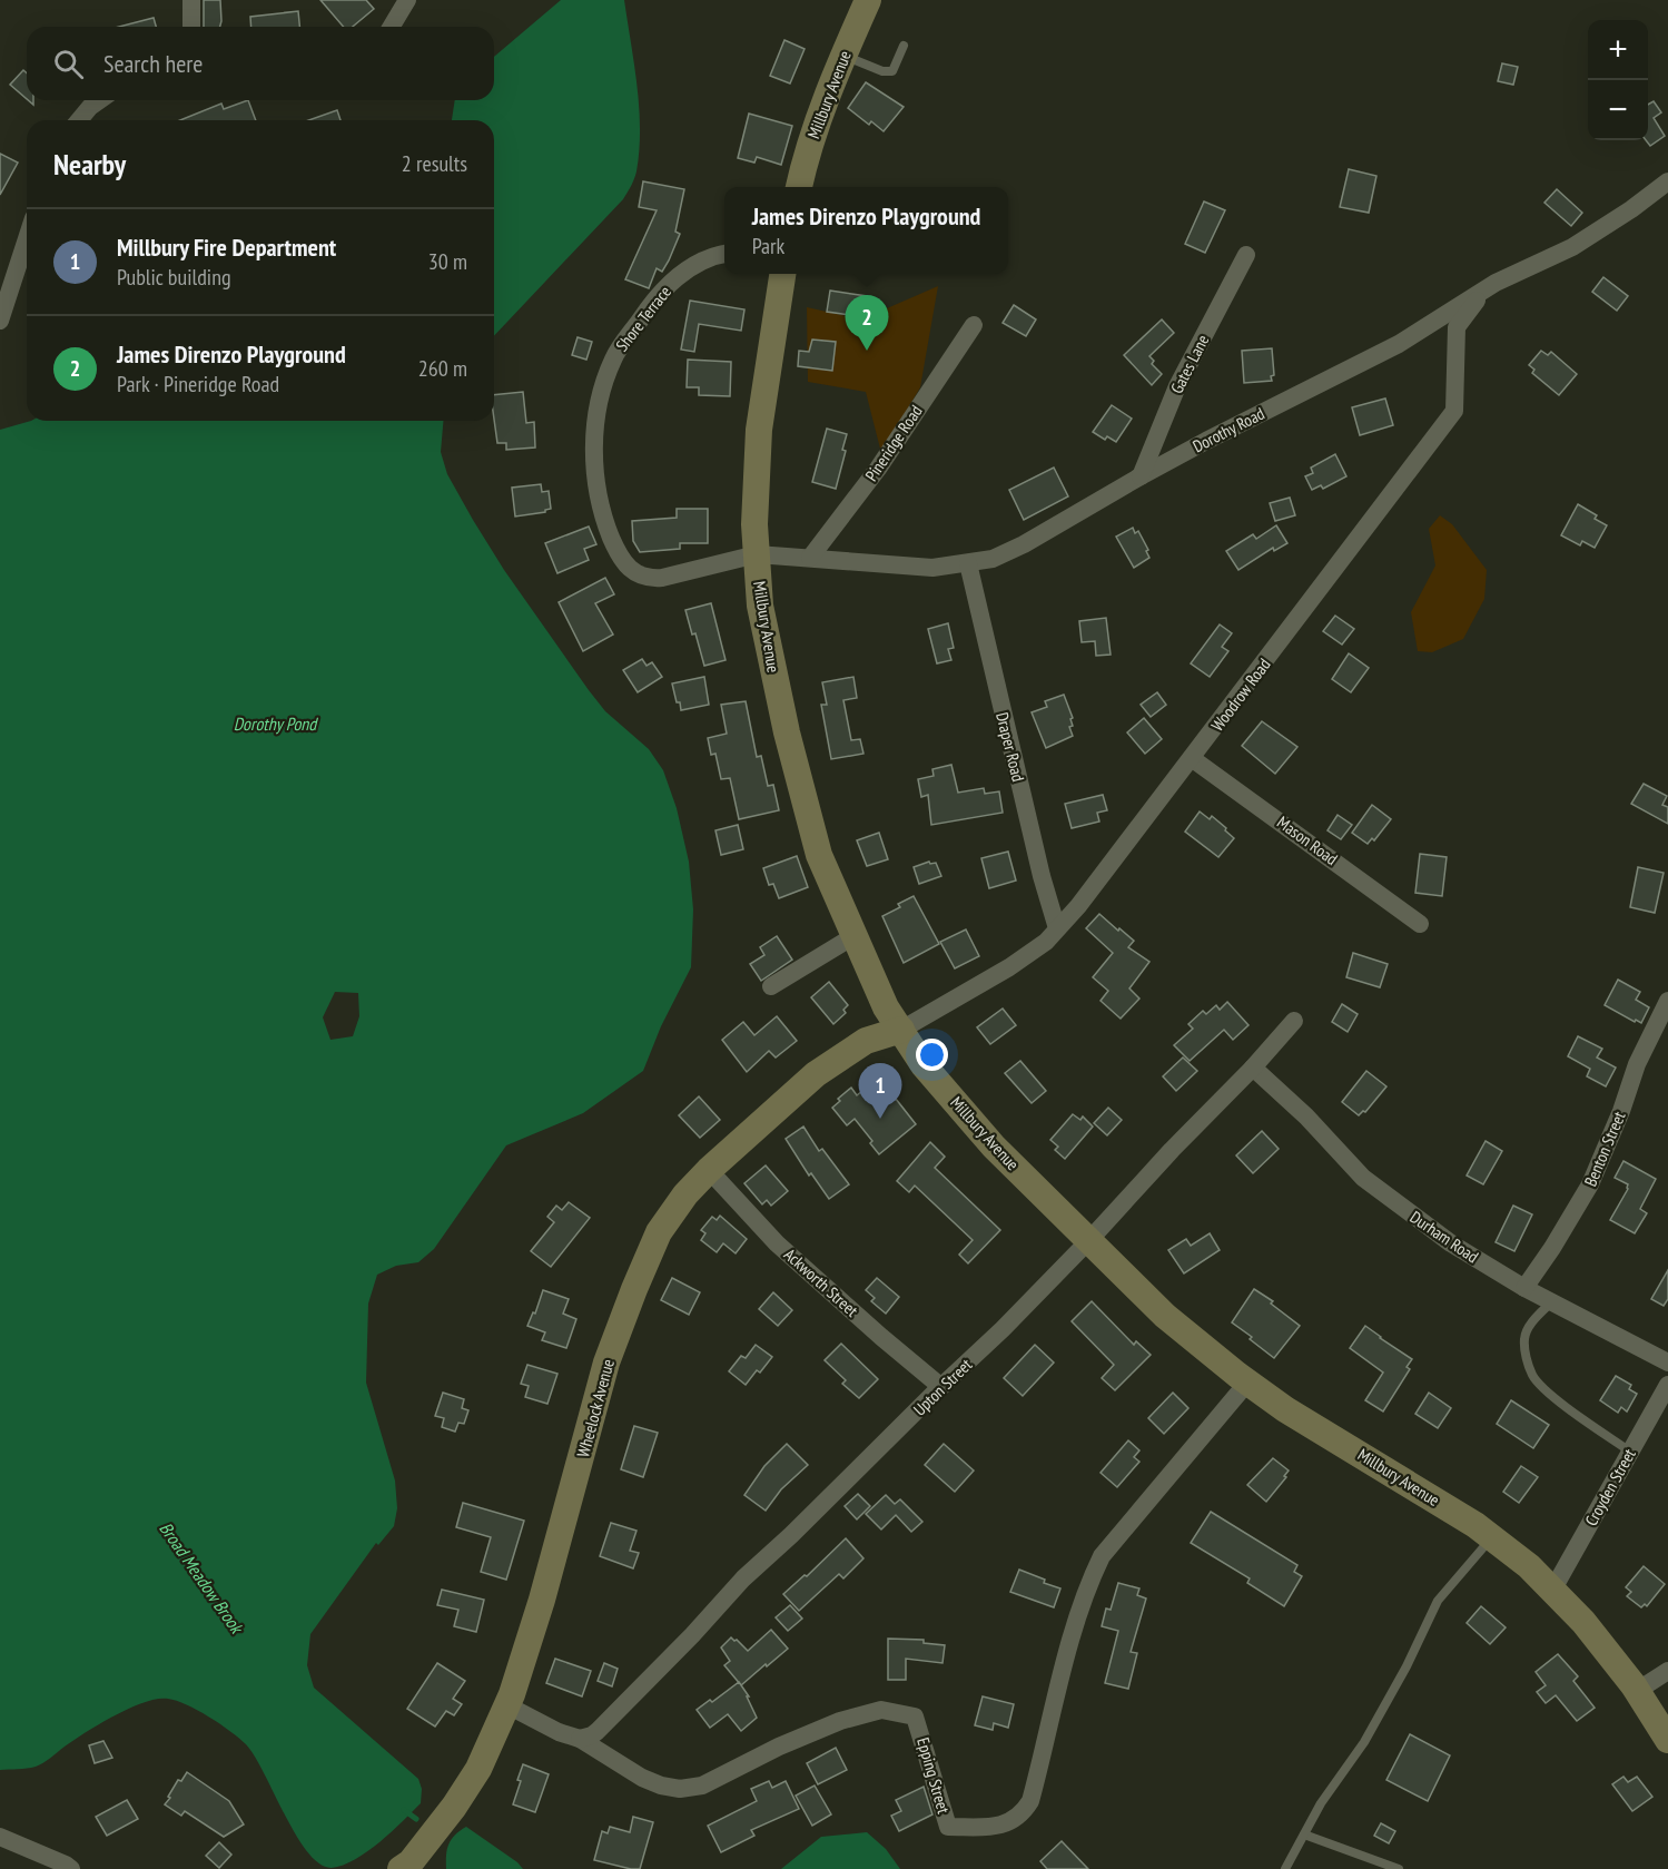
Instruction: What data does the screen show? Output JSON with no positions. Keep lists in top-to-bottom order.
{
  "streets": {
    "main road": ["Millbury Avenue", "Wheelock Avenue"],
    "street": [
      "Shore Terrace",
      "Gates Lane",
      "Dorothy Road",
      "Pineridge Road",
      "Woodrow Road",
      "Draper Road",
      "Mason Road",
      "Benton Street",
      "Durham Road",
      "Ackworth Street",
      "Upton Street",
      "Croyden Street",
      "Epping Street"
    ]
  },
  "crossings": [
    ["Millbury Avenue", "Shore Terrace"],
    ["Millbury Avenue", "Dorothy Road"],
    ["Millbury Avenue", "Woodrow Road"],
    ["Millbury Avenue", "Upton Street"],
    ["Millbury Avenue", "Wheelock Avenue"],
    ["Millbury Avenue", "Croyden Street"],
    ["Millbury Avenue", "Epping Street"],
    ["Shore Terrace", "Dorothy Road"],
    ["Gates Lane", "Dorothy Road"],
    ["Dorothy Road", "Pineridge Road"],
    ["Dorothy Road", "Woodrow Road"],
    ["Dorothy Road", "Draper Road"],
    ["Woodrow Road", "Draper Road"],
    ["Woodrow Road", "Mason Road"],
    ["Woodrow Road", "Wheelock Avenue"],
    ["Benton Street", "Durham Road"],
    ["Durham Road", "Upton Street"],
    ["Ackworth Street", "Upton Street"],
    ["Ackworth Street", "Wheelock Avenue"],
    ["Upton Street", "Epping Street"],
    ["Wheelock Avenue", "Epping Street"]
  ],
  "water": ["Dorothy Pond", "Broad Meadow Brook"],
  "page": {
    "map_buttons": ["+", "−"],
    "search": "Search here",
    "heading": ["Nearby", "2 results"],
    "popup": ["James Direnzo Playground", "Park"],
    "list": [
      {
        "mark": "1",
        "name": "Millbury Fire Department",
        "note": "Public building",
        "value": "30 m"
      },
      {
        "mark": "2",
        "name": "James Direnzo Playground",
        "note": "Park · Pineridge Road",
        "value": "260 m"
      }
    ],
    "pins": ["2", "1"]
  }
}
